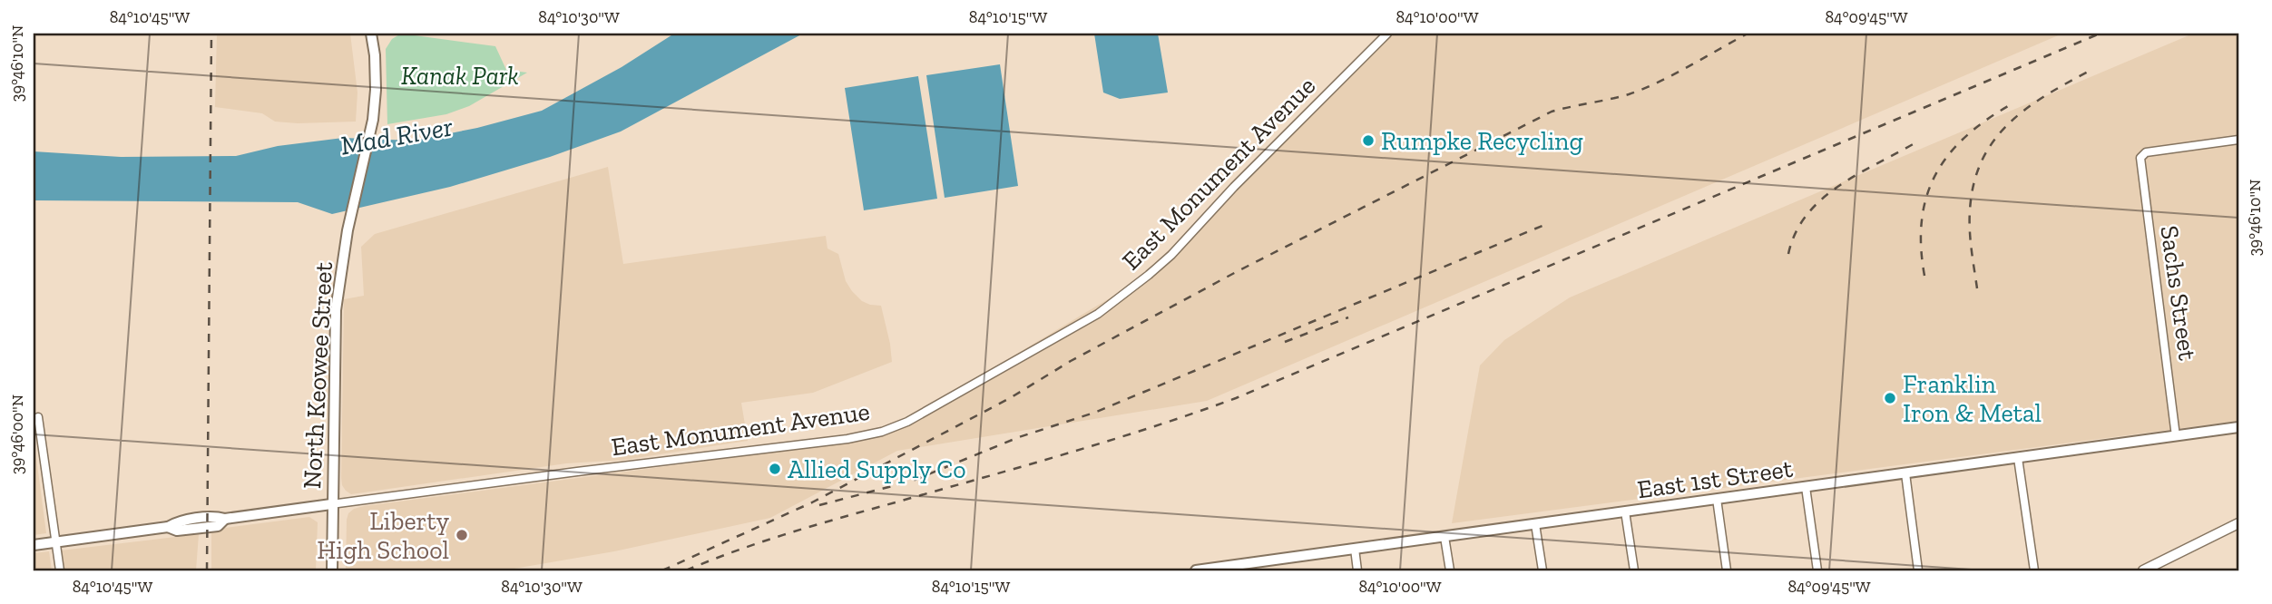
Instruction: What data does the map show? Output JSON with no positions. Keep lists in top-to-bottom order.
{
  "streets": {
    "main road": ["East Monument Avenue", "North Keowee Street", "East 1st Street"],
    "street": ["Sachs Street"]
  },
  "crossings": [
    ["East Monument Avenue", "North Keowee Street"],
    ["Sachs Street", "East 1st Street"]
  ],
  "water": ["Mad River"],
  "parks": ["Kanak Park"],
  "places": [
    "Rumpke Recycling",
    "Franklin Iron & Metal",
    "Allied Supply Co",
    "Liberty High School"
  ],
  "coordinates": [
    "84°10'45\"W",
    "84°10'30\"W",
    "84°10'15\"W",
    "84°10'00\"W",
    "84°09'45\"W",
    "39°46'10\"N",
    "39°46'00\"N"
  ]
}
